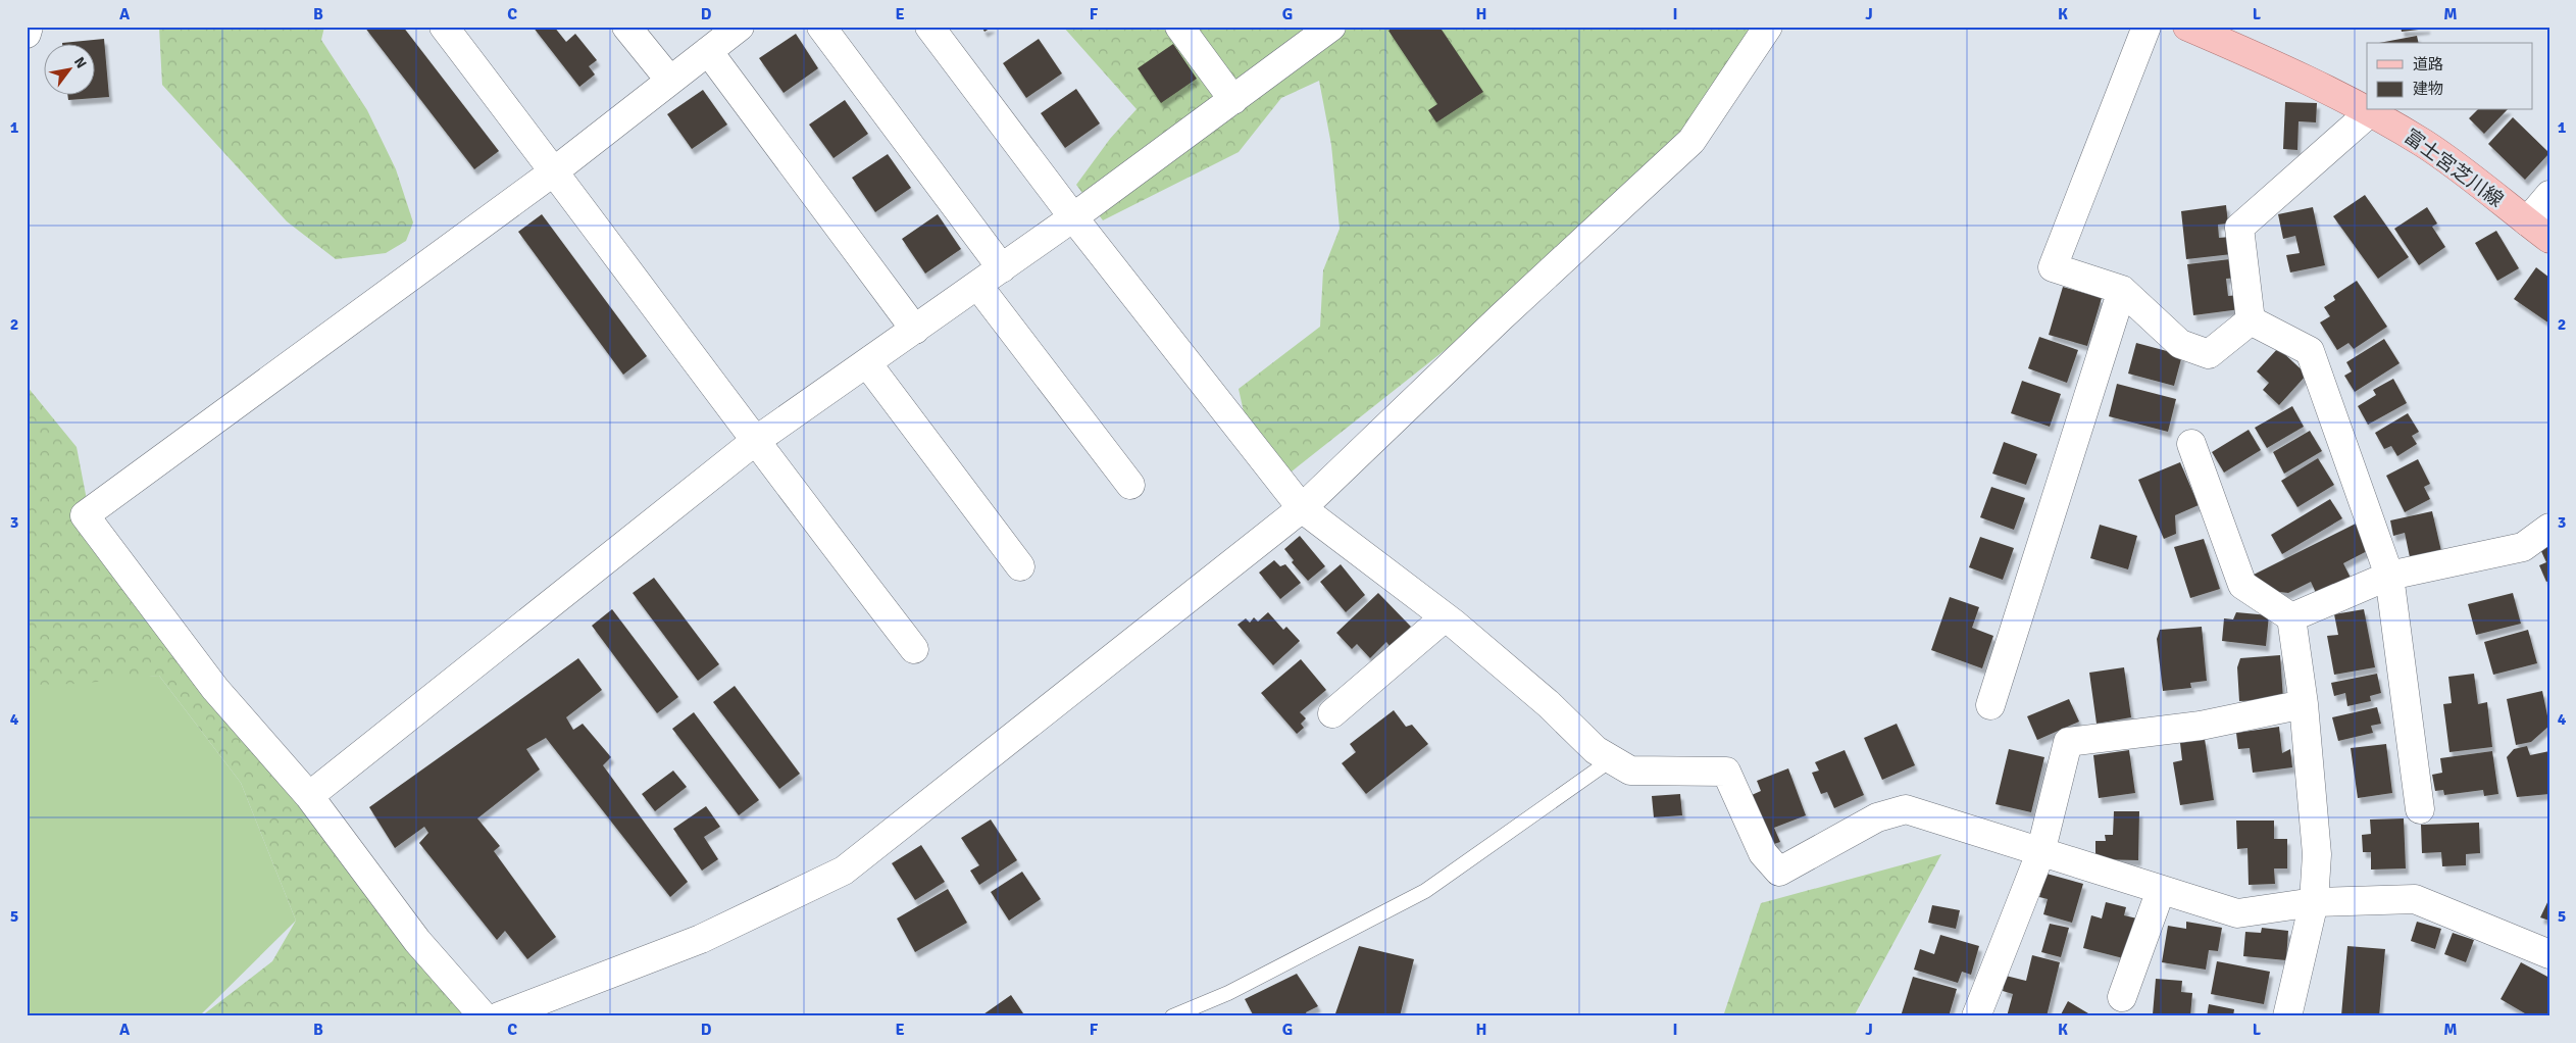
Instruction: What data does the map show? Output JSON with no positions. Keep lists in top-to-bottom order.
{
  "streets": {
    "main road": ["富士宮芝川線"]
  },
  "legend": ["道路", "建物"],
  "north": "top right",
  "grid": {
    "columns": [
      "A",
      "B",
      "C",
      "D",
      "E",
      "F",
      "G",
      "H",
      "I",
      "J",
      "K",
      "L",
      "M"
    ],
    "rows": [
      "1",
      "2",
      "3",
      "4",
      "5"
    ]
  }
}
